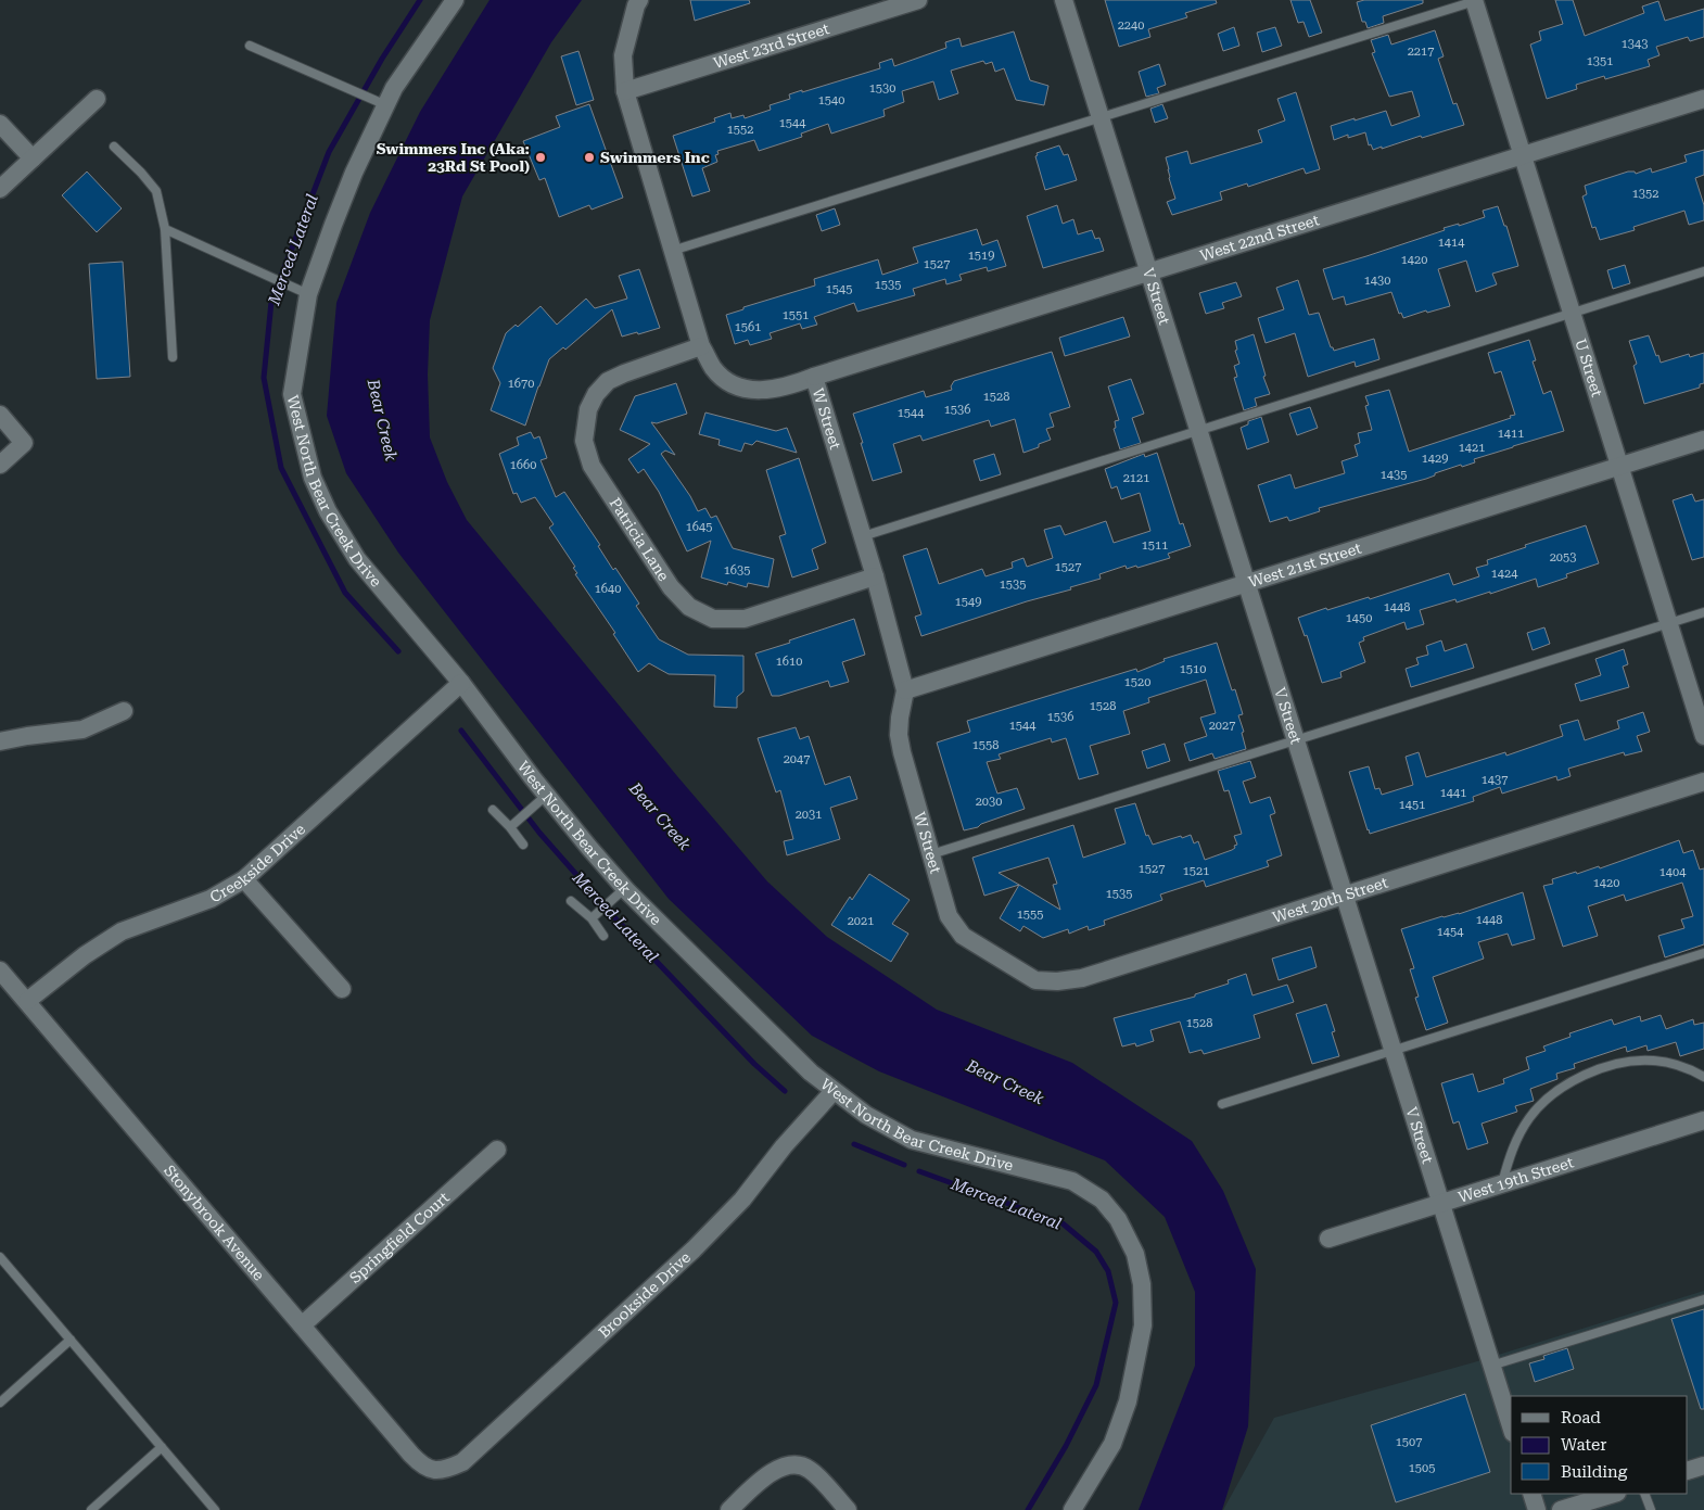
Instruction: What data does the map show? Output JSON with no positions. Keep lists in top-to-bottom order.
{
  "streets": {
    "street": [
      "West 23rd Street",
      "West 22nd Street",
      "V Street",
      "U Street",
      "W Street",
      "West North Bear Creek Drive",
      "Patricia Lane",
      "West 21st Street",
      "Creekside Drive",
      "West 20th Street",
      "West 19th Street",
      "Stonybrook Avenue",
      "Springfield Court",
      "Brookside Drive"
    ]
  },
  "crossings": [
    ["West 23rd Street", "W Street"],
    ["West 22nd Street", "V Street"],
    ["West 22nd Street", "U Street"],
    ["West 22nd Street", "W Street"],
    ["V Street", "West 21st Street"],
    ["V Street", "West 20th Street"],
    ["V Street", "West 19th Street"],
    ["U Street", "West 21st Street"],
    ["W Street", "Patricia Lane"],
    ["W Street", "West 21st Street"],
    ["W Street", "West 20th Street"],
    ["West North Bear Creek Drive", "Creekside Drive"],
    ["West North Bear Creek Drive", "Brookside Drive"],
    ["Creekside Drive", "Stonybrook Avenue"],
    ["Stonybrook Avenue", "Springfield Court"],
    ["Stonybrook Avenue", "Brookside Drive"]
  ],
  "water": ["Merced Lateral", "Bear Creek"],
  "places": ["Swimmers Inc (Aka: 23Rd St Pool)", "Swimmers Inc"],
  "house_numbers": [
    "2240",
    "1343",
    "2217",
    "1351",
    "1530",
    "1540",
    "1544",
    "1552",
    "1352",
    "1414",
    "1519",
    "1420",
    "1527",
    "1430",
    "1535",
    "1545",
    "1551",
    "1561",
    "1670",
    "1528",
    "1536",
    "1544",
    "1411",
    "1421",
    "1429",
    "1660",
    "1435",
    "2121",
    "1645",
    "1511",
    "2053",
    "1527",
    "1635",
    "1424",
    "1535",
    "1640",
    "1549",
    "1448",
    "1450",
    "1610",
    "1510",
    "1520",
    "1528",
    "1536",
    "1544",
    "2027",
    "1558",
    "2047",
    "1437",
    "1441",
    "2030",
    "1451",
    "2031",
    "1527",
    "1521",
    "1404",
    "1420",
    "1535",
    "1555",
    "1448",
    "2021",
    "1454",
    "1528",
    "1507",
    "1505"
  ],
  "legend": ["Road", "Water", "Building"]
}
